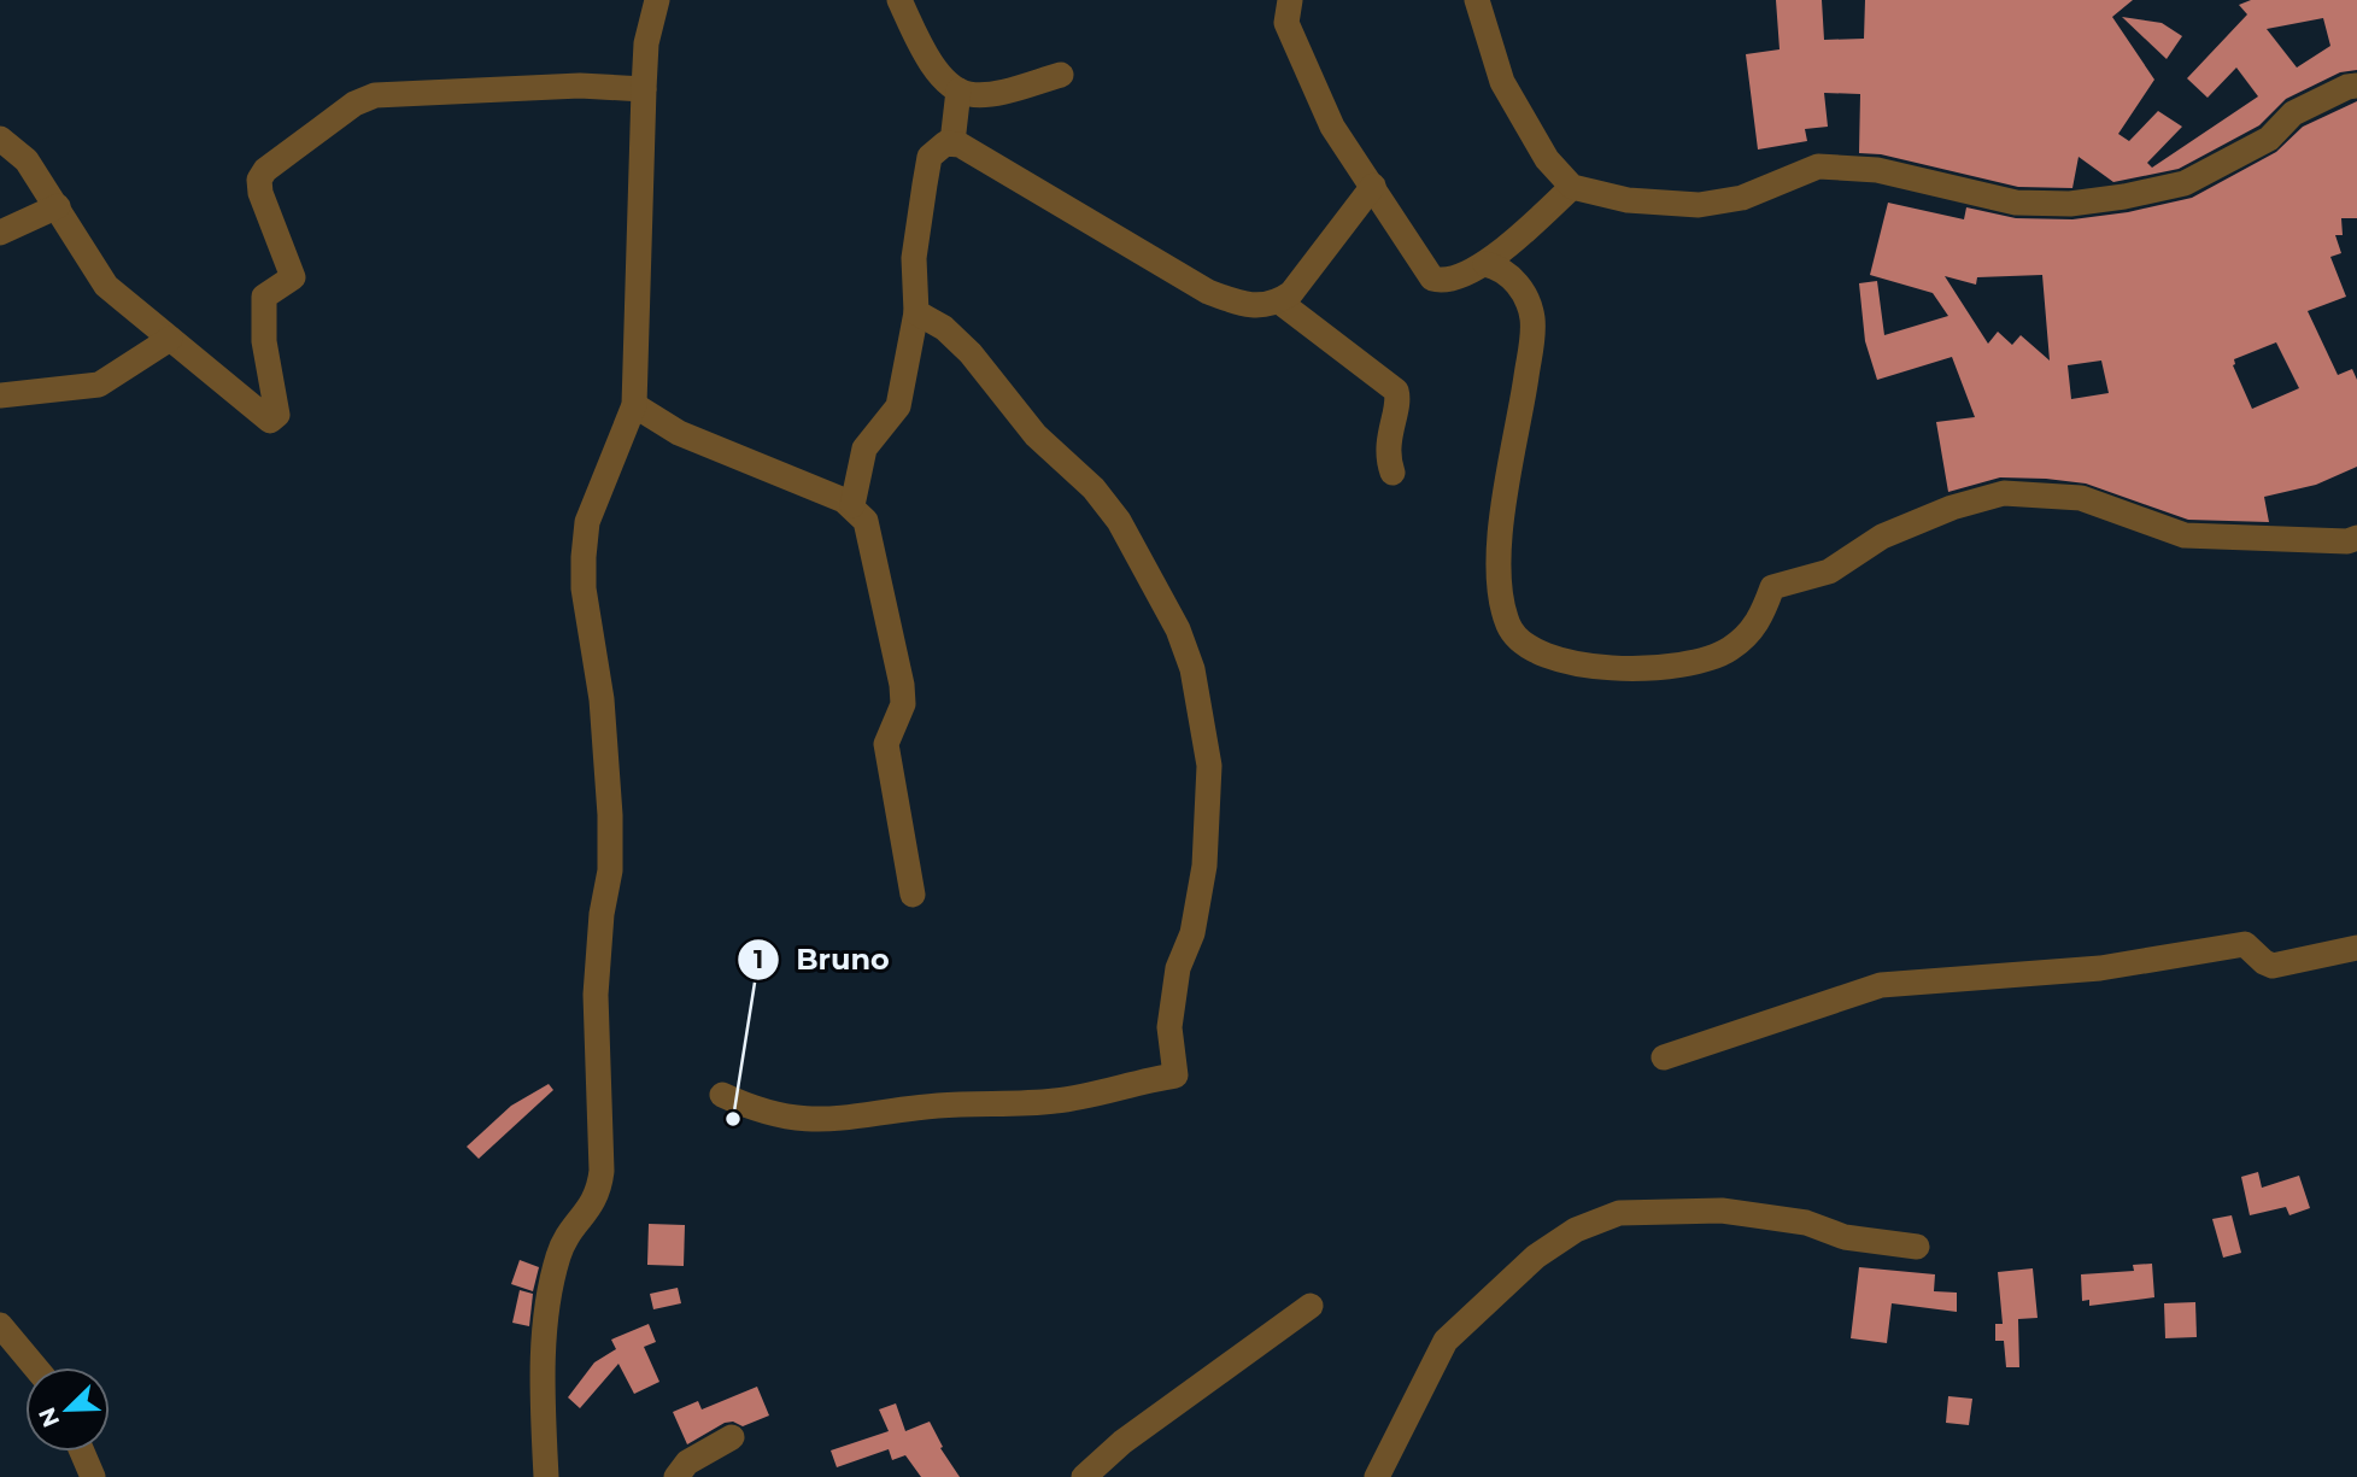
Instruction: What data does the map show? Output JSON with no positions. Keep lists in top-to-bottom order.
{
  "places": ["Bruno"],
  "north": "bottom left"
}
